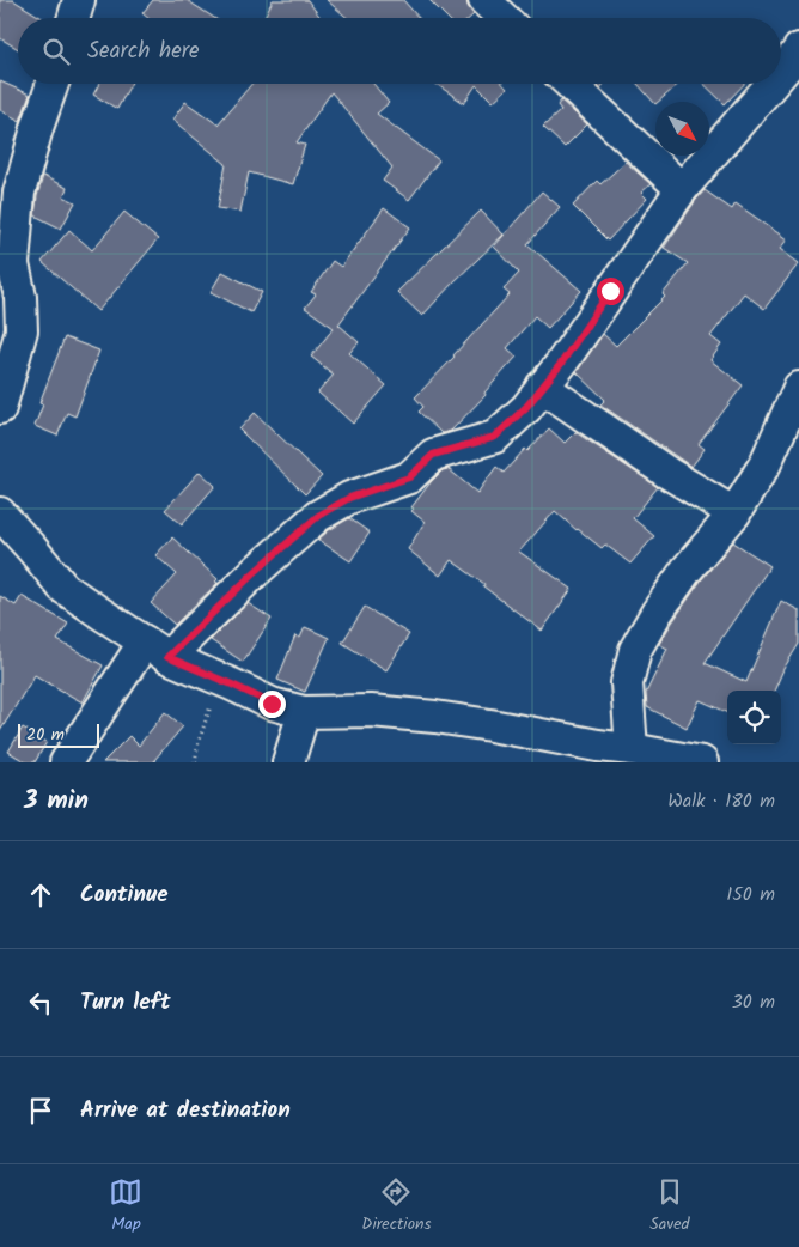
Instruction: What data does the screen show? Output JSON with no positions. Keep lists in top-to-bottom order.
{
  "scale_bar": "20 m",
  "north": "bottom right",
  "page": {
    "search": "Search here",
    "scale": "20 m",
    "heading": ["3 min", "Walk · 180 m"],
    "list": [
      ["Continue", "150 m"],
      ["Turn left", "30 m"],
      "Arrive at destination"
    ],
    "nav": ["Map", "Directions", "Saved"]
  }
}
